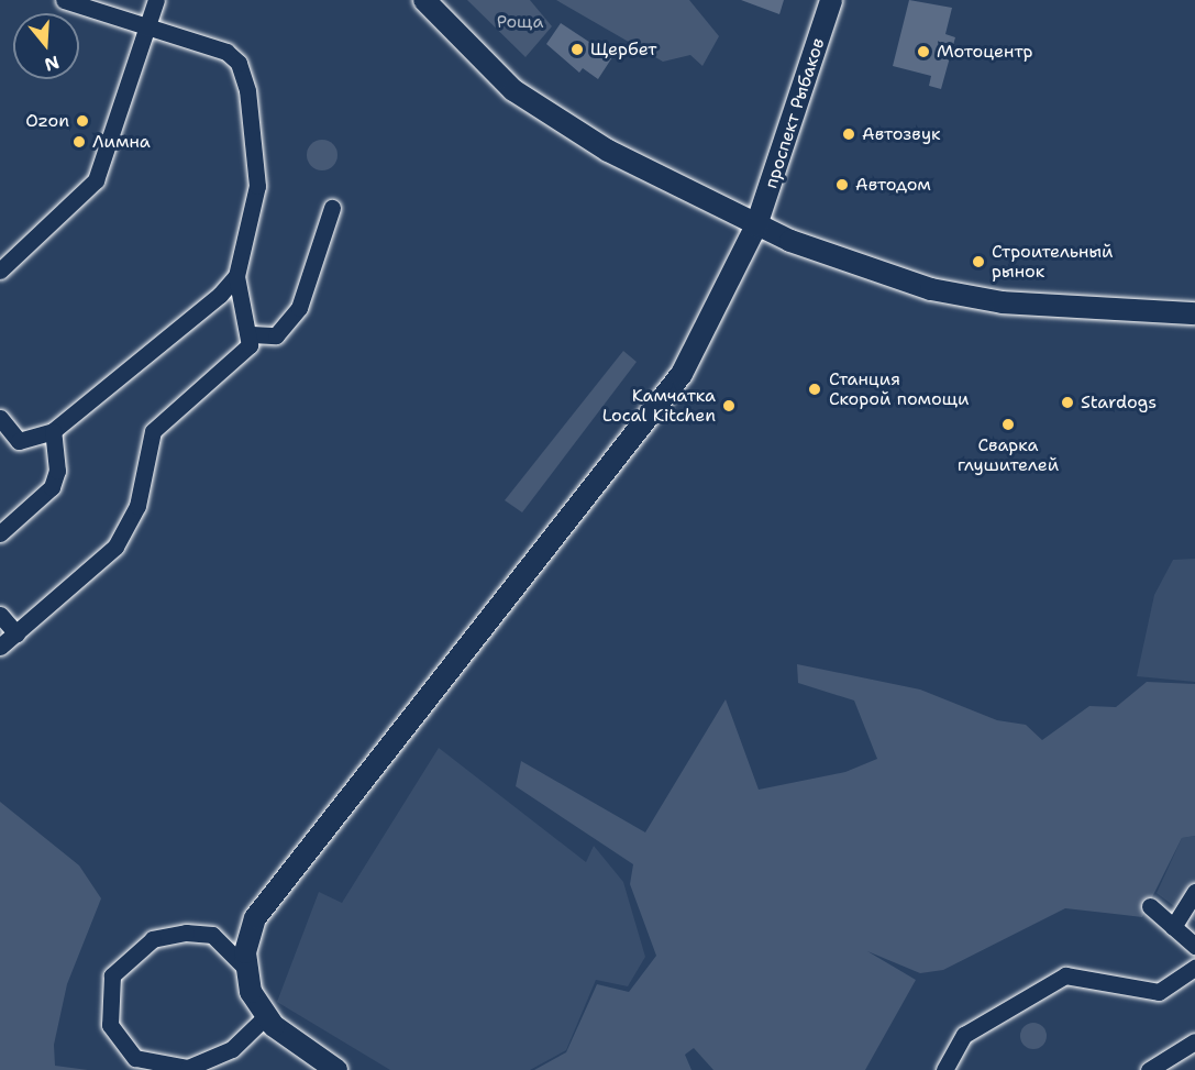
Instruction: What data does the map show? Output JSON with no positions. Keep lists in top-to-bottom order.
{
  "streets": {
    "main road": ["проспект Рыбаков"]
  },
  "parks": ["Роща"],
  "places": [
    "Щербет",
    "Мотоцентр",
    "Ozon",
    "Автозвук",
    "Лимна",
    "Автодом",
    "Строительный рынок",
    "Станция Скорой помощи",
    "Stardogs",
    "Камчатка Local Kitchen",
    "Сварка глушителей"
  ],
  "north": "bottom"
}
